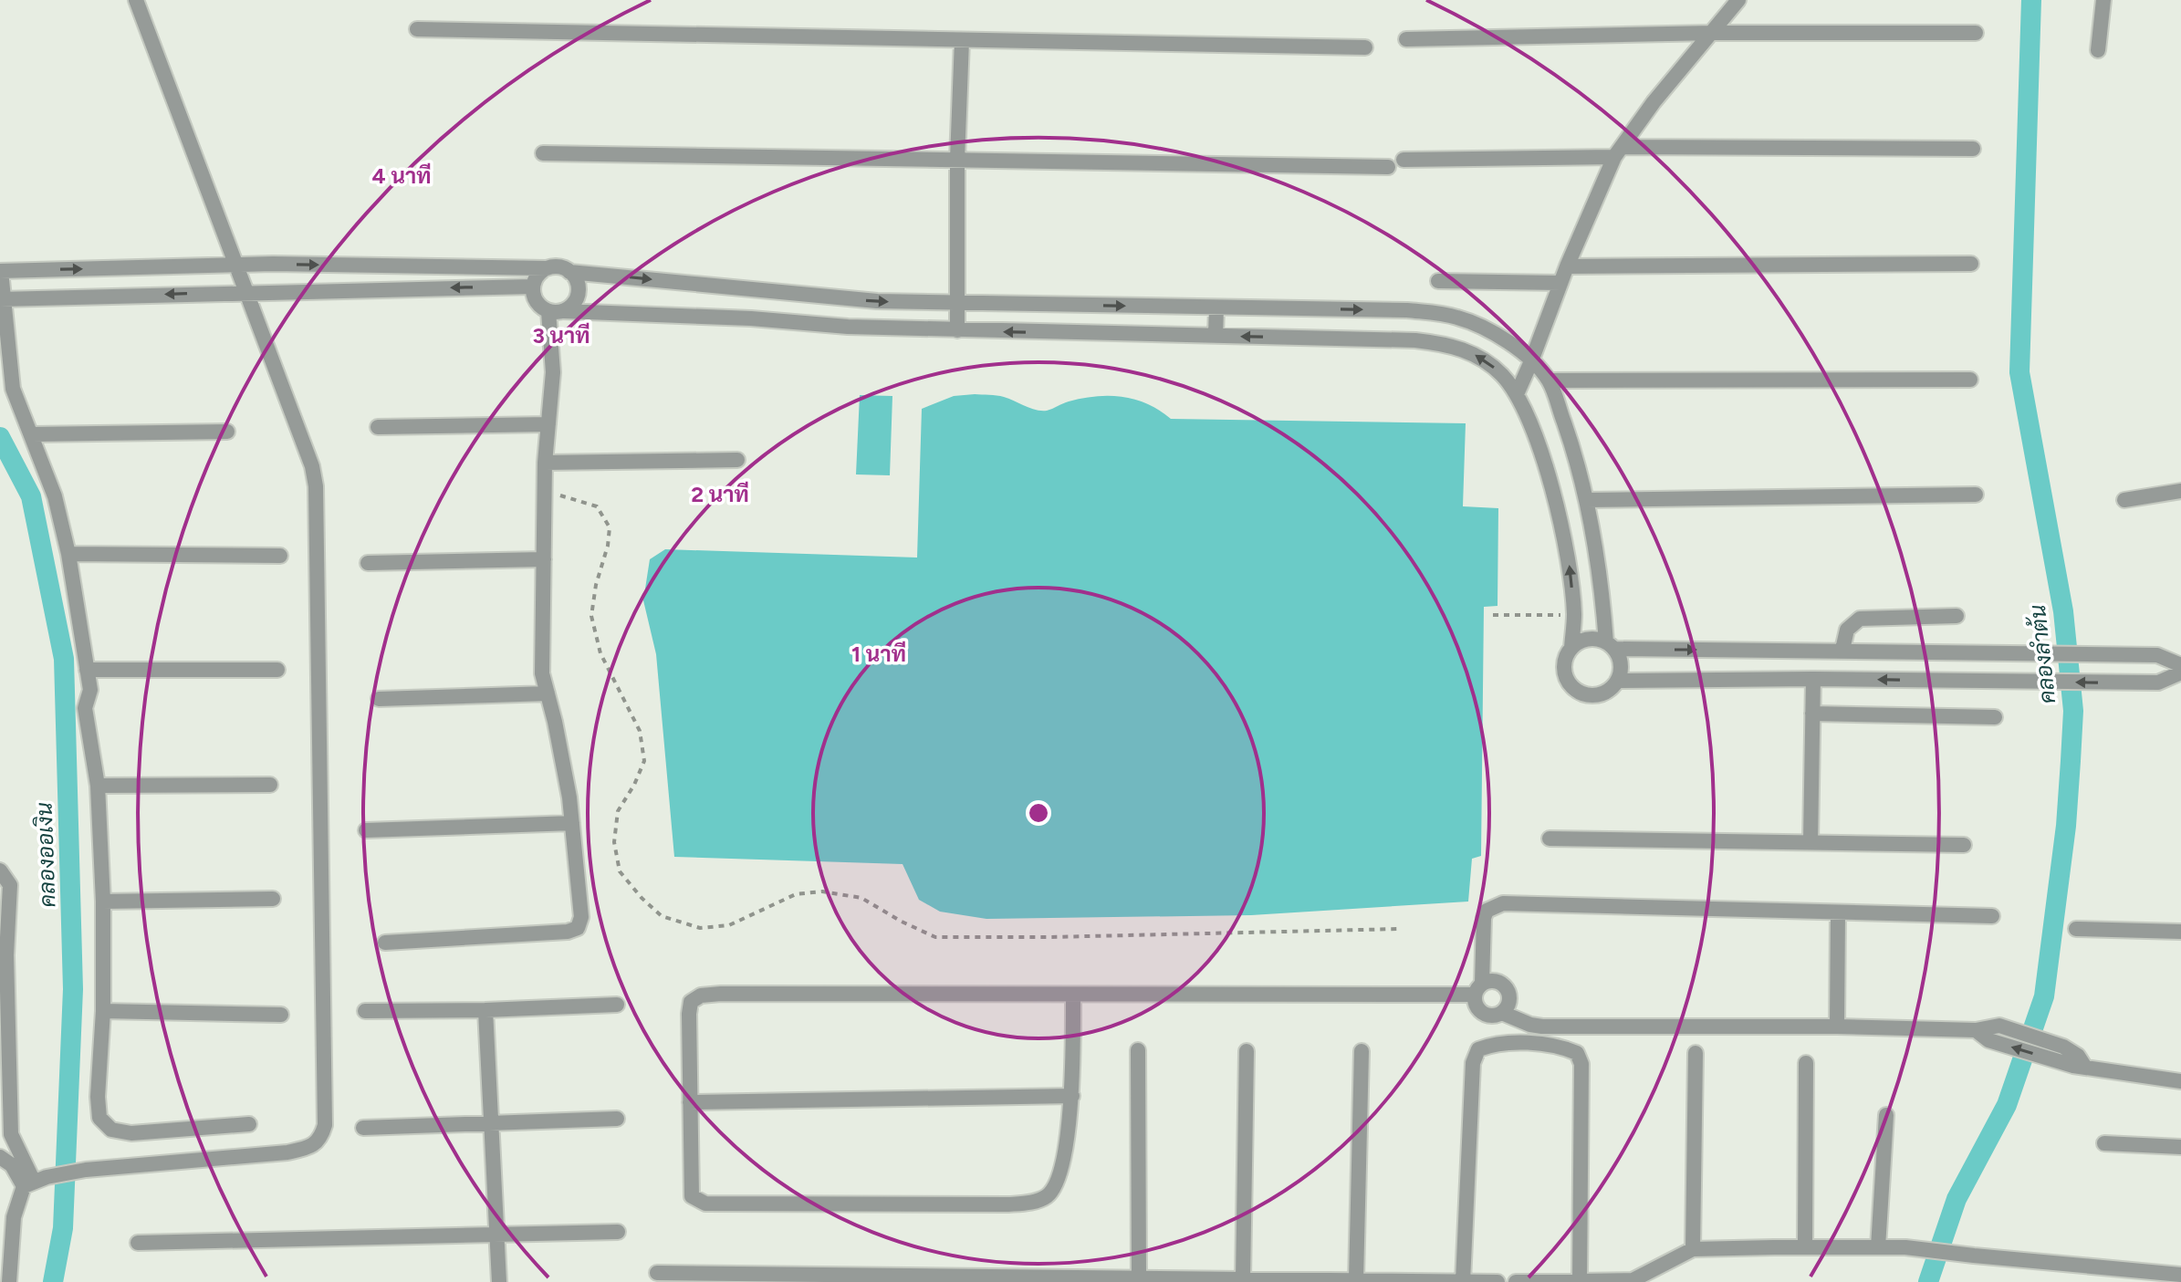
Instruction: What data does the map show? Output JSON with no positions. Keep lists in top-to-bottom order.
{
  "water": ["คลองลำต้น", "คลองออเงิน"],
  "rings": [
    "4 นาที",
    "3 นาที",
    "2 นาที",
    "1 นาที"
  ]
}
